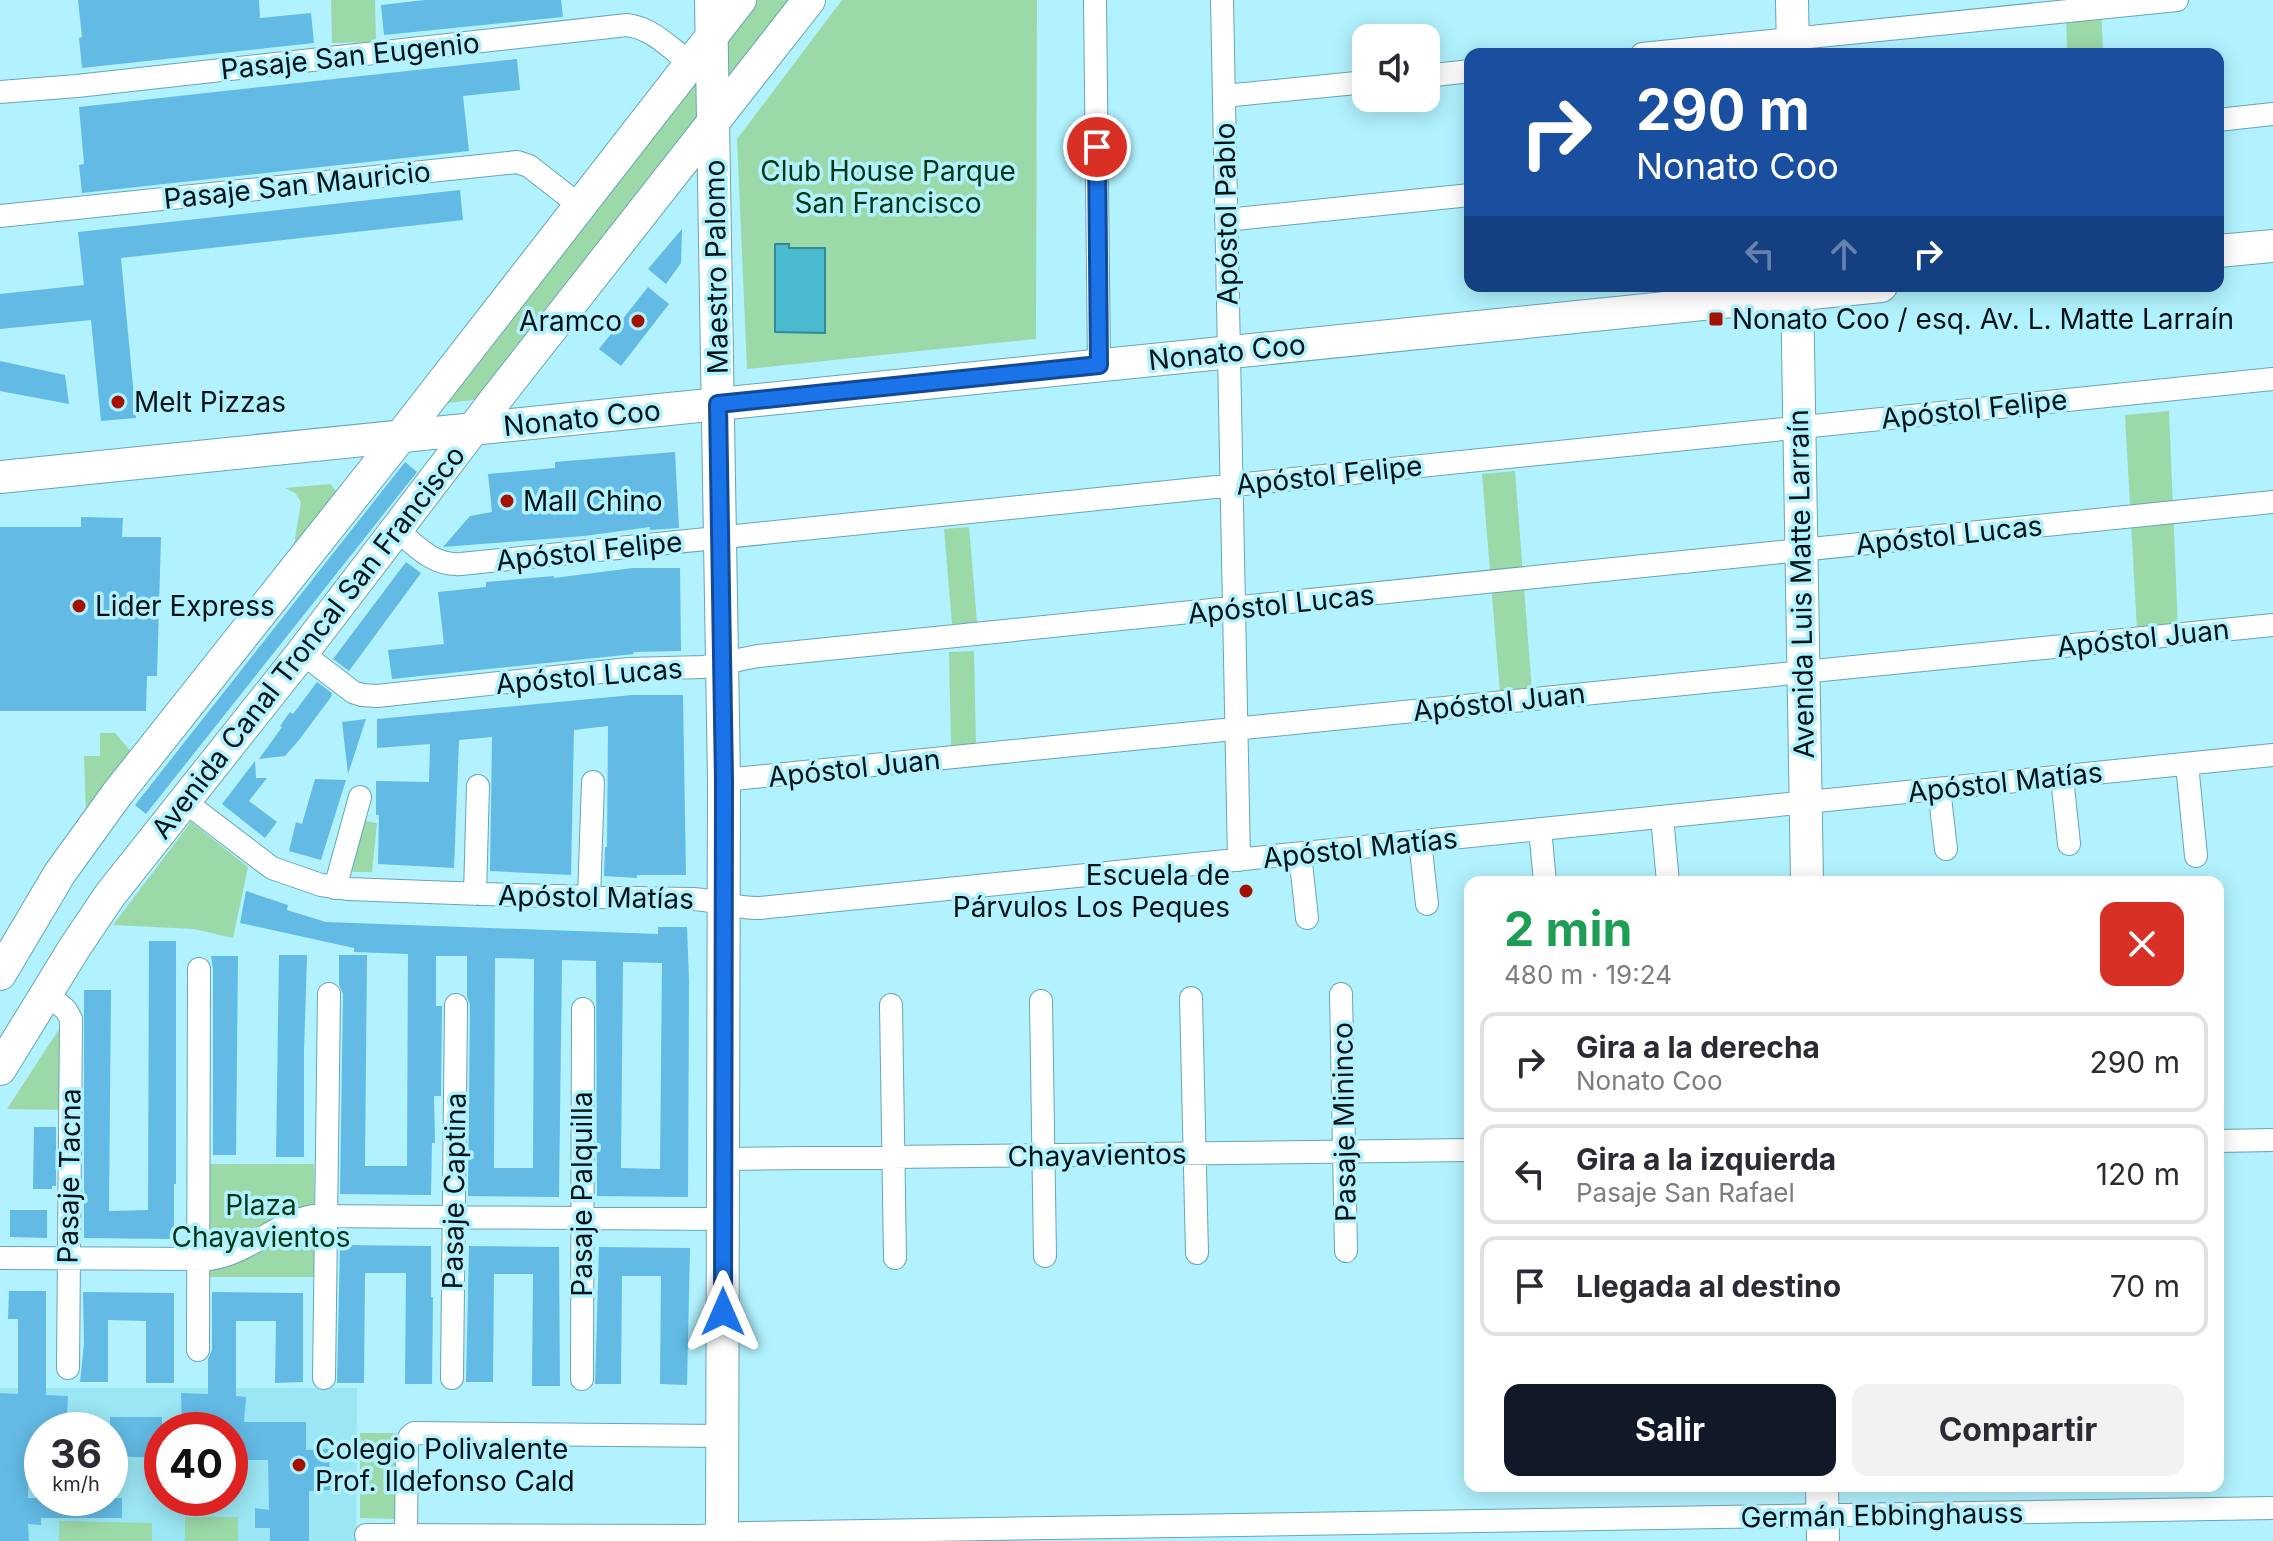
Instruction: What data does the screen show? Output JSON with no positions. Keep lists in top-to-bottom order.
{
  "streets": {
    "street": [
      "Pasaje San Eugenio",
      "Pasaje San Mauricio",
      "Apóstol Pablo",
      "Maestro Palomo",
      "Nonato Coo",
      "Apóstol Felipe",
      "Apóstol Lucas",
      "Avenida Luis Matte Larraín",
      "Apóstol Juan",
      "Avenida Canal Troncal San Francisco",
      "Apóstol Matías",
      "Pasaje Mininco",
      "Chayavientos",
      "Pasaje Tacna",
      "Pasaje Captina",
      "Pasaje Palquilla",
      "Germán Ebbinghauss"
    ]
  },
  "crossings": [
    ["Pasaje San Eugenio", "Avenida Canal Troncal San Francisco"],
    ["Pasaje San Mauricio", "Avenida Canal Troncal San Francisco"],
    ["Apóstol Pablo", "Nonato Coo"],
    ["Apóstol Pablo", "Apóstol Felipe"],
    ["Apóstol Pablo", "Apóstol Lucas"],
    ["Apóstol Pablo", "Apóstol Juan"],
    ["Apóstol Pablo", "Apóstol Matías"],
    ["Maestro Palomo", "Nonato Coo"],
    ["Maestro Palomo", "Apóstol Felipe"],
    ["Maestro Palomo", "Apóstol Lucas"],
    ["Maestro Palomo", "Apóstol Juan"],
    ["Maestro Palomo", "Avenida Canal Troncal San Francisco"],
    ["Maestro Palomo", "Apóstol Matías"],
    ["Maestro Palomo", "Chayavientos"],
    ["Maestro Palomo", "Germán Ebbinghauss"],
    ["Nonato Coo", "Avenida Canal Troncal San Francisco"],
    ["Apóstol Felipe", "Avenida Luis Matte Larraín"],
    ["Apóstol Felipe", "Avenida Canal Troncal San Francisco"],
    ["Apóstol Lucas", "Avenida Luis Matte Larraín"],
    ["Apóstol Lucas", "Avenida Canal Troncal San Francisco"],
    ["Avenida Luis Matte Larraín", "Apóstol Juan"],
    ["Avenida Luis Matte Larraín", "Apóstol Matías"],
    ["Avenida Canal Troncal San Francisco", "Apóstol Matías"],
    ["Avenida Canal Troncal San Francisco", "Pasaje Tacna"],
    ["Pasaje Mininco", "Chayavientos"]
  ],
  "parks": ["Club House Parque San Francisco", "Plaza Chayavientos"],
  "places": {
    "transit": ["Nonato Coo / esq. Av. L. Matte Larraín"],
    "other": [
      "Aramco",
      "Melt Pizzas",
      "Mall Chino",
      "Lider Express",
      "Escuela de Párvulos Los Peques",
      "Colegio Polivalente Prof. Ildefonso Cald"
    ]
  },
  "page": {
    "turn": ["290 m", "Nonato Coo"],
    "heading": ["2 min", "480 m · 19:24"],
    "list": [
      {
        "name": "Gira a la derecha",
        "note": "Nonato Coo",
        "value": "290 m"
      },
      {
        "name": "Gira a la izquierda",
        "note": "Pasaje San Rafael",
        "value": "120 m"
      },
      {
        "name": "Llegada al destino",
        "value": "70 m"
      }
    ],
    "buttons": ["Salir", "Compartir"],
    "speed": "36 km/h",
    "limit": "40"
  }
}
